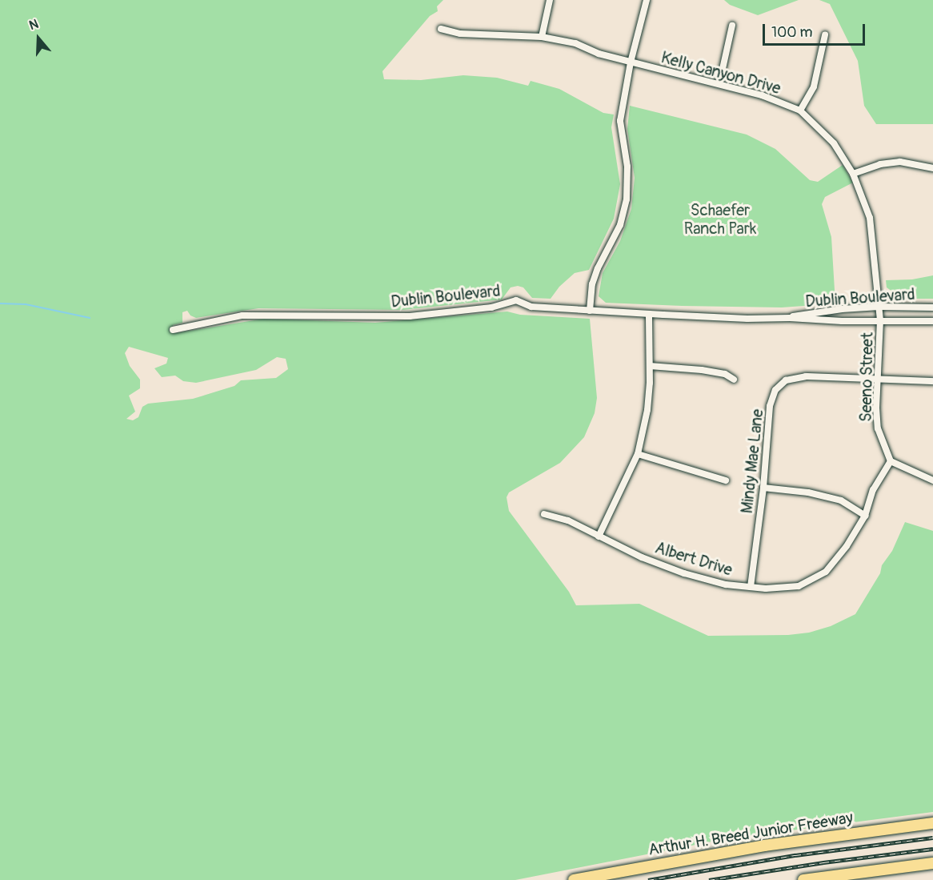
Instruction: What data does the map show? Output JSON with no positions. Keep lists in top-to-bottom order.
{
  "streets": {
    "highway": ["Arthur H. Breed Junior Freeway"],
    "street": [
      "Kelly Canyon Drive",
      "Dublin Boulevard",
      "Seeno Street",
      "Mindy Mae Lane",
      "Albert Drive"
    ]
  },
  "crossings": [
    ["Kelly Canyon Drive", "Dublin Boulevard"],
    ["Kelly Canyon Drive", "Seeno Street"],
    ["Dublin Boulevard", "Seeno Street"],
    ["Seeno Street", "Mindy Mae Lane"],
    ["Seeno Street", "Albert Drive"],
    ["Mindy Mae Lane", "Albert Drive"]
  ],
  "parks": ["Schaefer Ranch Park"],
  "scale_bar": "100 m",
  "north": "top"
}
